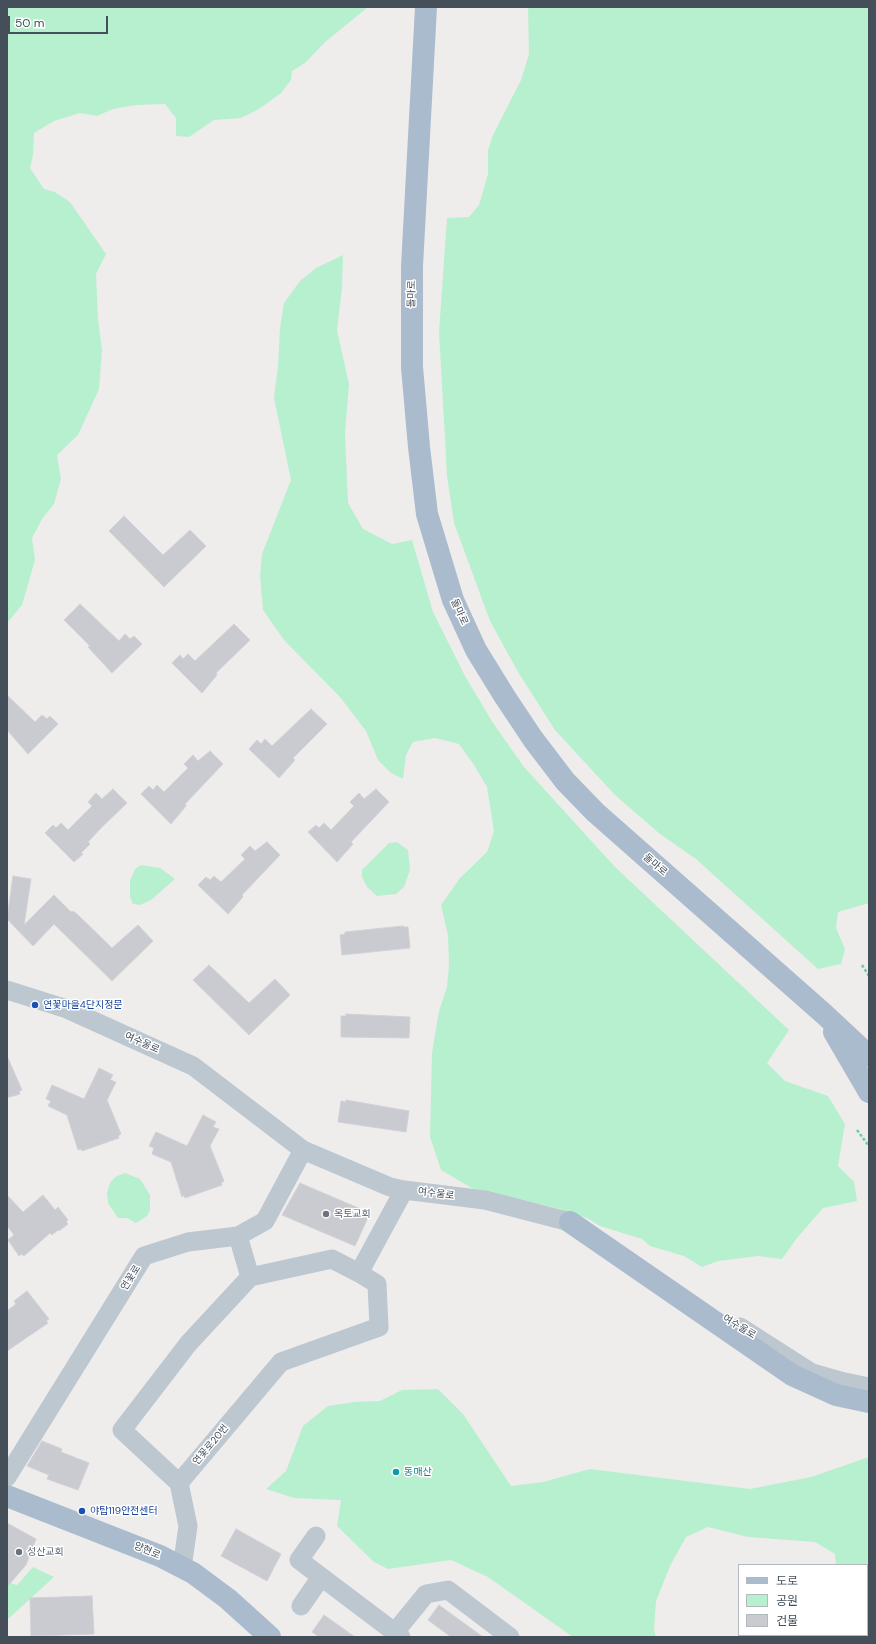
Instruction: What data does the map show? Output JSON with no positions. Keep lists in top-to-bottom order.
{
  "streets": {
    "main road": ["돌마로", "양현로"],
    "street": ["여수울로", "연꽃로", "연꽃로20번"]
  },
  "crossings": [
    ["여수울로", "연꽃로"]
  ],
  "places": [
    "연꽃마을4단지정문",
    "옥토교회",
    "동매산",
    "야탑119안전센터",
    "성산교회"
  ],
  "legend": ["도로", "공원", "건물"],
  "scale_bar": "50 m"
}
